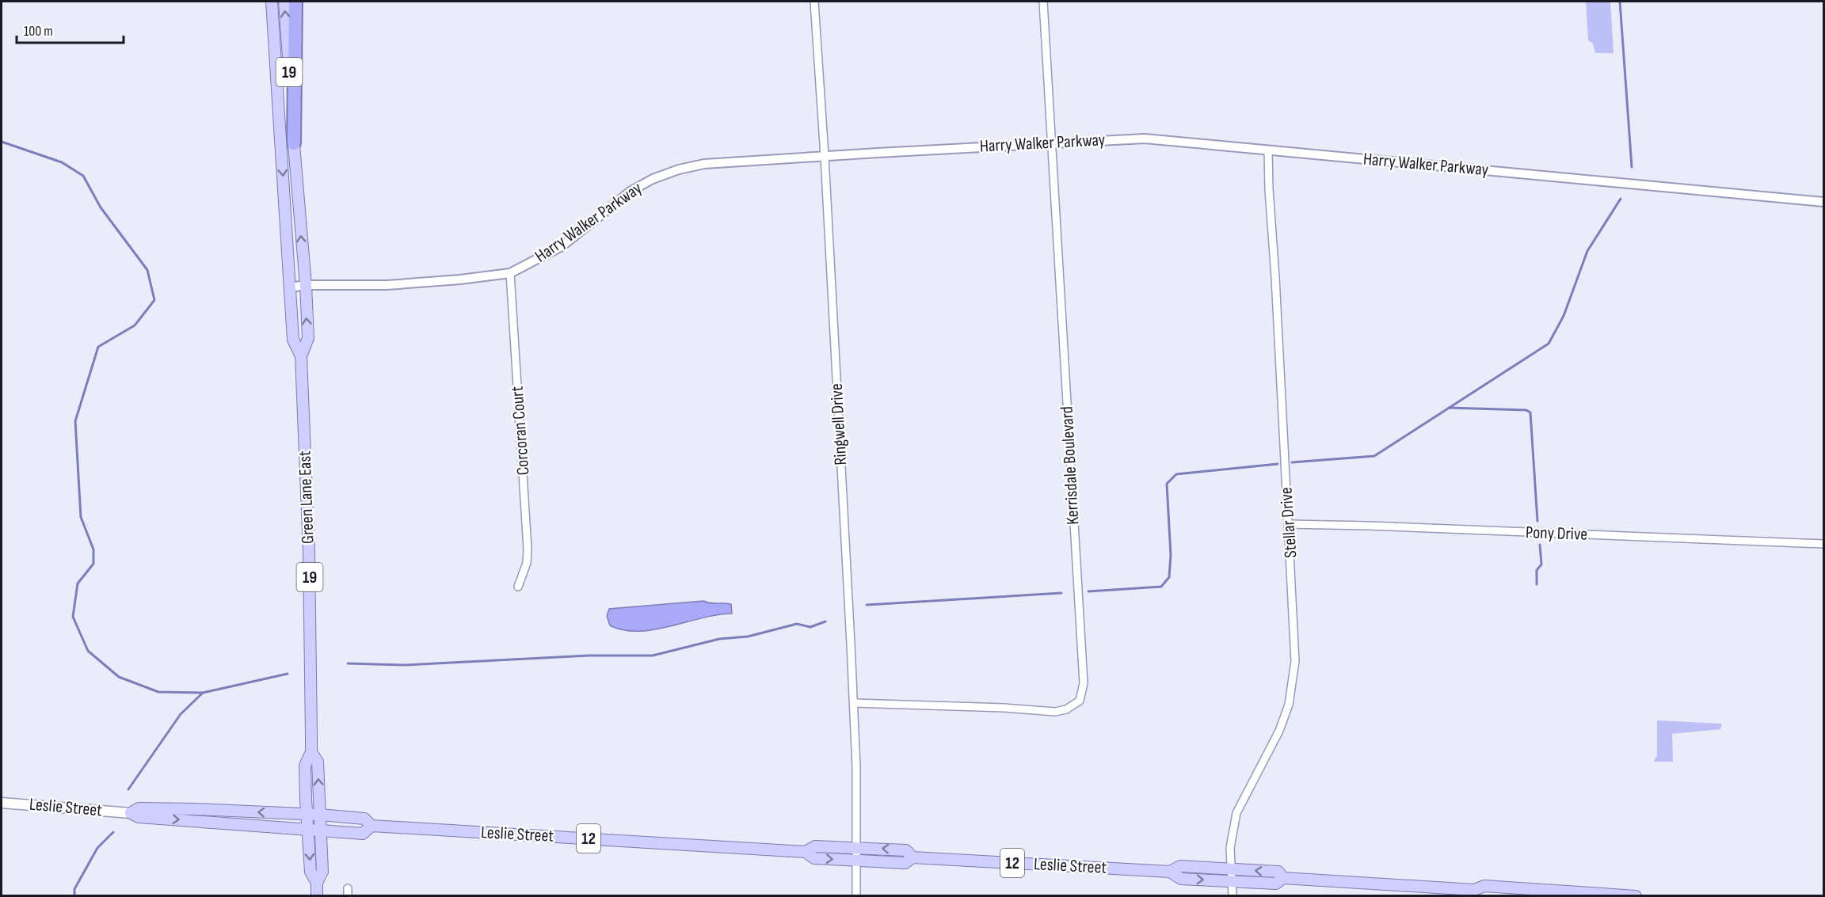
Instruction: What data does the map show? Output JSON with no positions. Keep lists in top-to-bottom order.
{
  "streets": {
    "main road": [
      "19",
      "Green Lane East",
      "Leslie Street",
      "12"
    ],
    "street": [
      "Harry Walker Parkway",
      "Ringwell Drive",
      "Corcoran Court",
      "Kerrisdale Boulevard",
      "Stellar Drive",
      "Pony Drive"
    ]
  },
  "crossings": [
    ["Harry Walker Parkway", "Ringwell Drive"],
    ["Harry Walker Parkway", "Corcoran Court"],
    ["Harry Walker Parkway", "Kerrisdale Boulevard"],
    ["Harry Walker Parkway", "Green Lane East"],
    ["Harry Walker Parkway", "Stellar Drive"],
    ["Ringwell Drive", "Kerrisdale Boulevard"],
    ["Ringwell Drive", "Leslie Street"],
    ["Green Lane East", "Leslie Street"],
    ["Stellar Drive", "Pony Drive"],
    ["Stellar Drive", "Leslie Street"]
  ],
  "scale_bar": "100 m"
}
